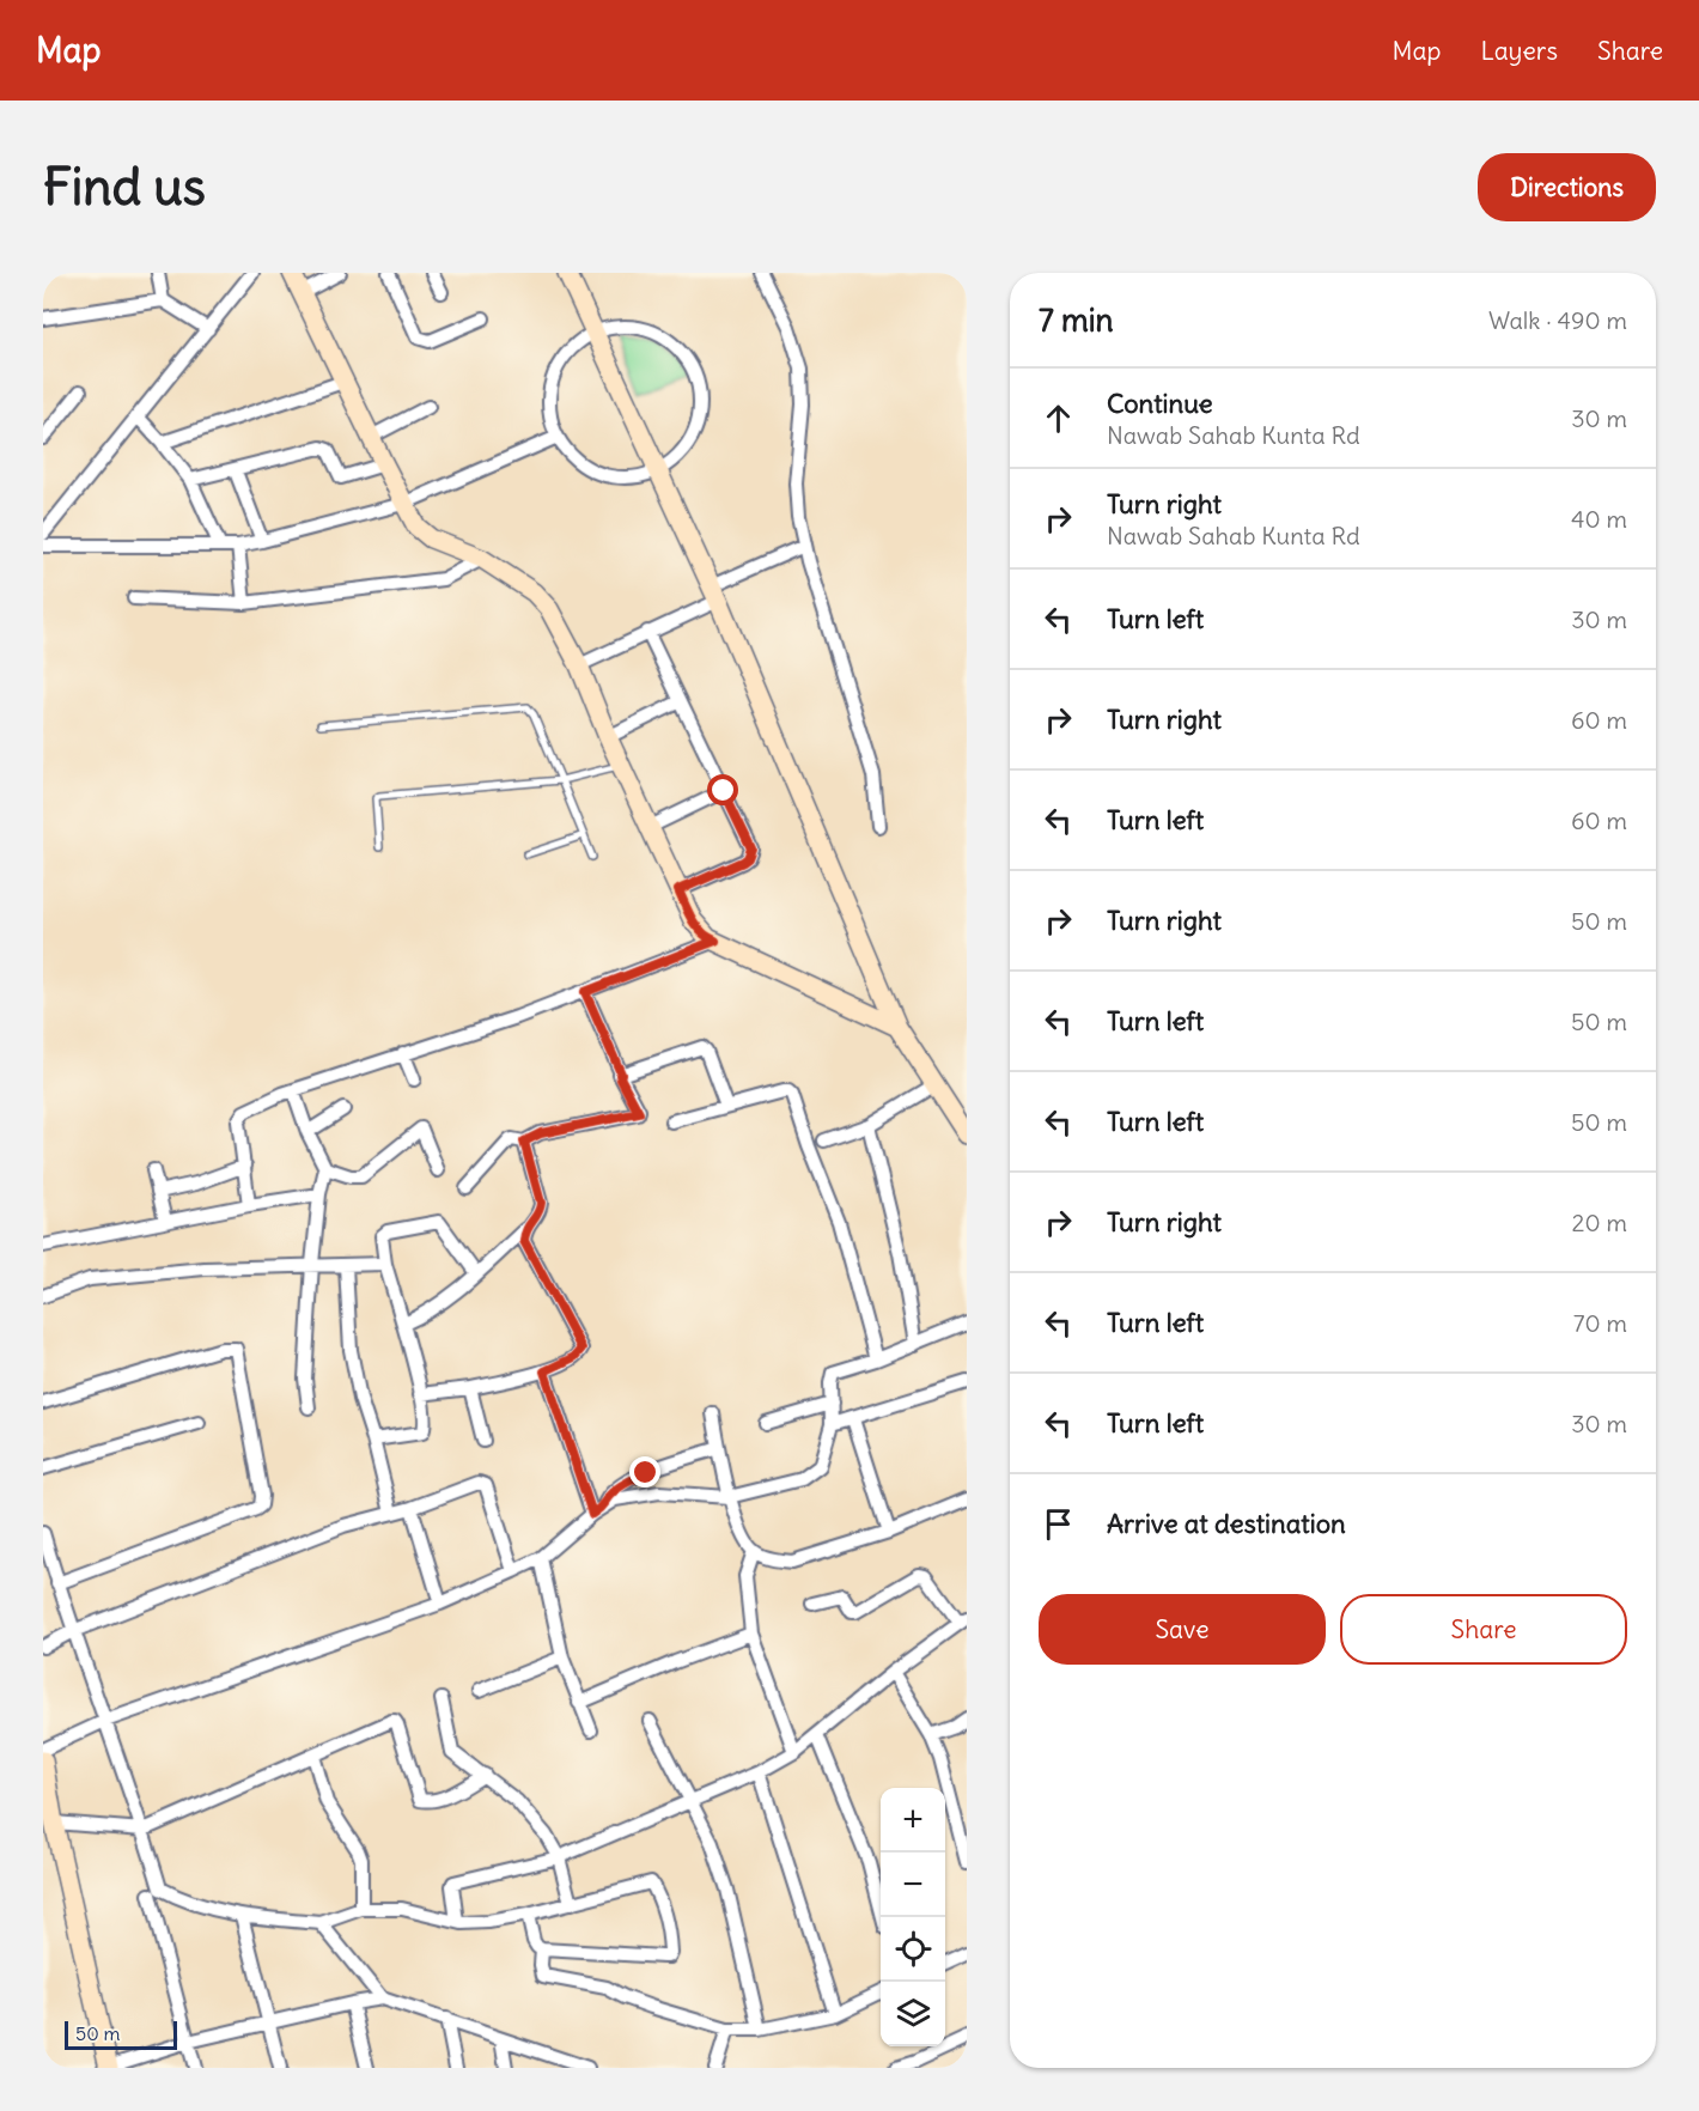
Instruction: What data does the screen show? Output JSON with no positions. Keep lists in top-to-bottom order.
{
  "scale_bar": "50 m",
  "page": {
    "header": "Map",
    "nav": ["Map", "Layers", "Share"],
    "buttons": [
      "Directions",
      ["Save", "Share"]
    ],
    "title": "Find us",
    "heading": ["7 min", "Walk · 490 m"],
    "list": [
      ["Continue", "Nawab Sahab Kunta Rd", "30 m"],
      ["Turn right", "Nawab Sahab Kunta Rd", "40 m"],
      ["Turn left", "30 m"],
      ["Turn right", "60 m"],
      ["Turn left", "60 m"],
      ["Turn right", "50 m"],
      ["Turn left", "50 m"],
      ["Turn left", "50 m"],
      ["Turn right", "20 m"],
      ["Turn left", "70 m"],
      ["Turn left", "30 m"],
      "Arrive at destination"
    ],
    "map_buttons": ["+", "−"],
    "scale": "50 m"
  }
}
